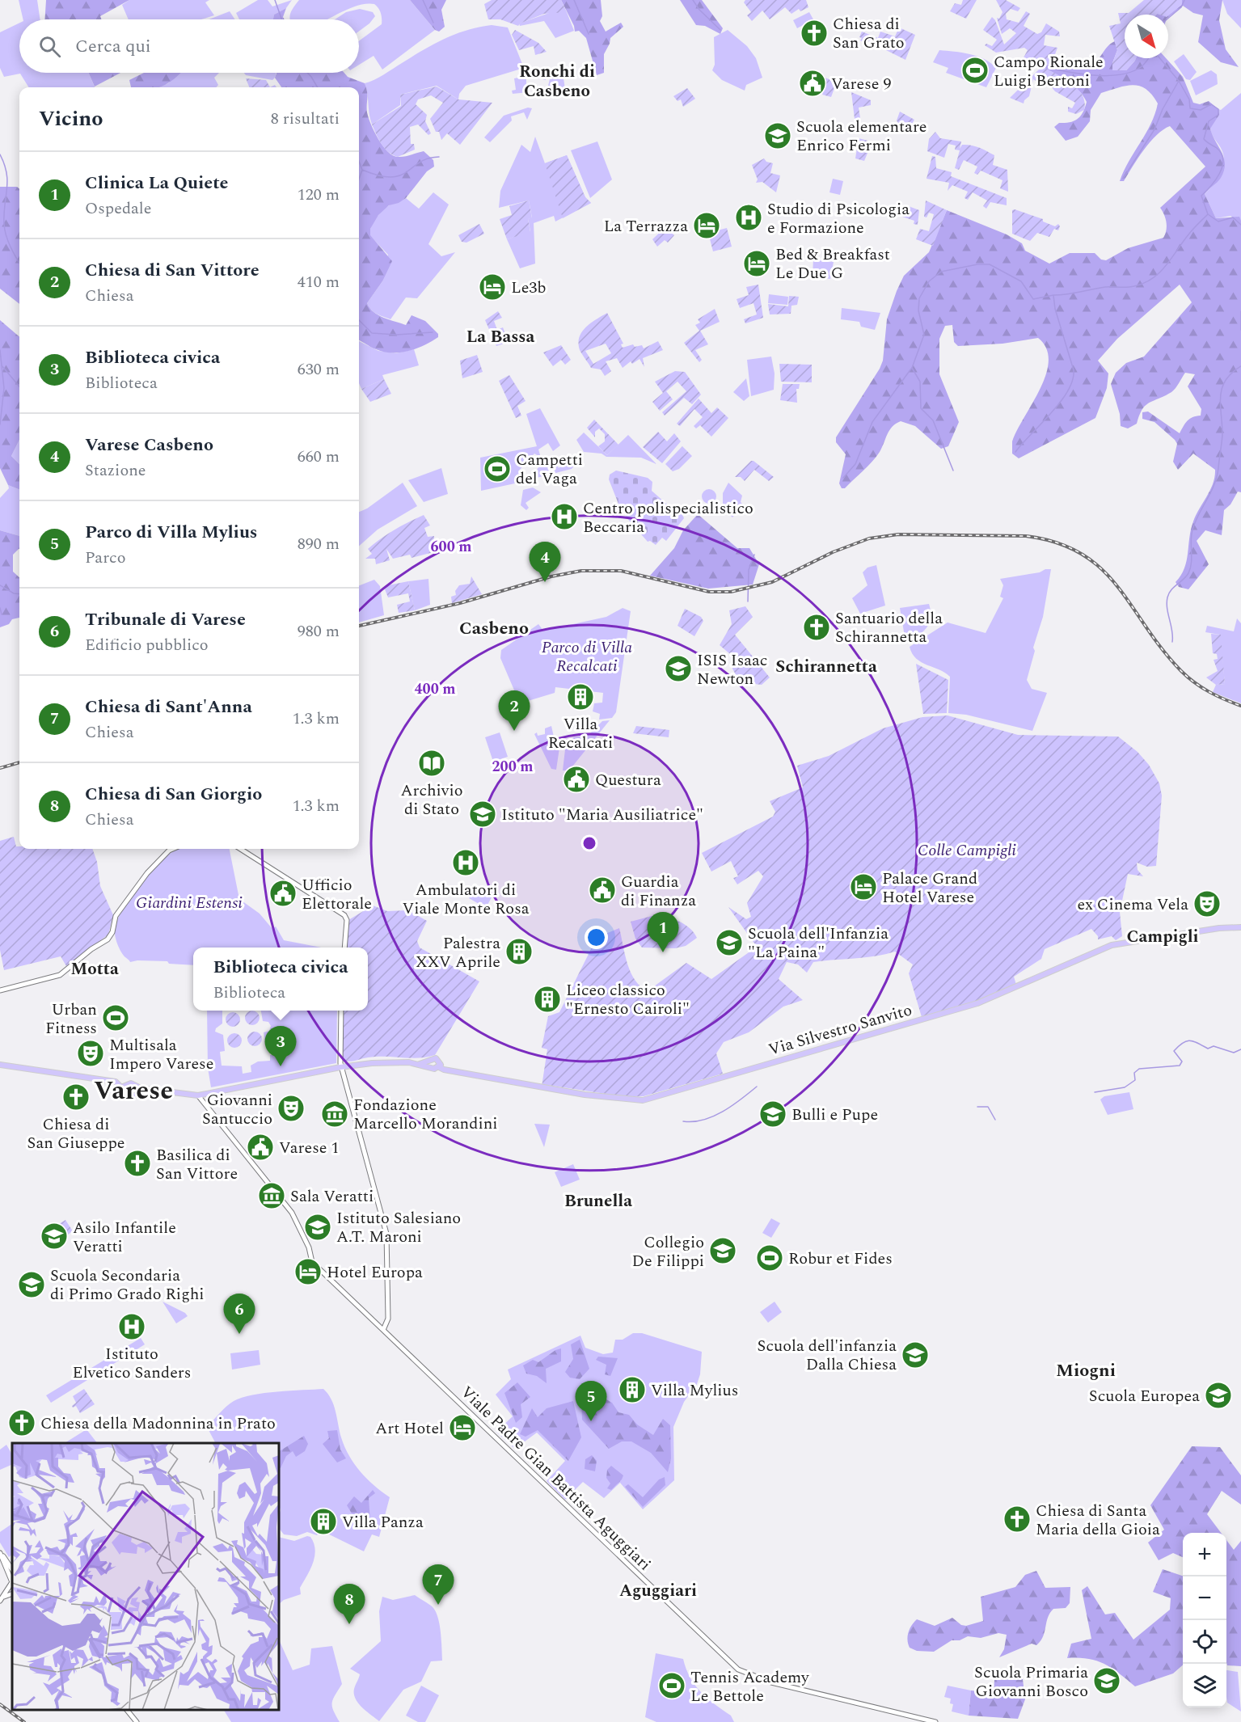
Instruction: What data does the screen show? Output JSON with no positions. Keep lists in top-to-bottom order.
{
  "streets": {
    "main road": ["Via Silvestro Sanvito", "Viale Padre Gian Battista Aguggiari"]
  },
  "districts": [
    "Ronchi di Casbeno",
    "La Bassa",
    "Casbeno",
    "Schirannetta",
    "Campigli",
    "Motta",
    "Varese",
    "Brunella",
    "Miogni",
    "Aguggiari"
  ],
  "parks": ["Parco di Villa Recalcati", "Colle Campigli", "Giardini Estensi"],
  "places": {
    "church": [
      "Chiesa di San Grato",
      "Santuario della Schirannetta",
      "Chiesa di San Giuseppe",
      "Basilica di San Vittore",
      "Chiesa della Madonnina in Prato",
      "Chiesa di Santa Maria della Gioia"
    ],
    "sports": [
      "Campo Rionale Luigi Bertoni",
      "Campetti del Vaga",
      "Urban Fitness",
      "Robur et Fides",
      "Tennis Academy Le Bettole"
    ],
    "public building": [
      "Varese 9",
      "Questura",
      "Guardia di Finanza",
      "Ufficio Elettorale",
      "Varese 1"
    ],
    "school or university": [
      "Scuola elementare Enrico Fermi",
      "ISIS Isaac Newton",
      "Istituto \"Maria Ausiliatrice\"",
      "Scuola dell'Infanzia \"La Paina\"",
      "Bulli e Pupe",
      "Istituto Salesiano A.T. Maroni",
      "Asilo Infantile Veratti",
      "Collegio De Filippi",
      "Scuola Secondaria di Primo Grado Righi",
      "Scuola dell'infanzia Dalla Chiesa",
      "Scuola Europea",
      "Scuola Primaria Giovanni Bosco"
    ],
    "hospital": [
      "Studio di Psicologia e Formazione",
      "Centro polispecialistico Beccaria",
      "Ambulatori di Viale Monte Rosa",
      "Istituto Elvetico Sanders"
    ],
    "hotel": [
      "La Terrazza",
      "Bed & Breakfast Le Due G",
      "Le3b",
      "Palace Grand Hotel Varese",
      "Hotel Europa",
      "Art Hotel"
    ],
    "building": [
      "Villa Recalcati",
      "Palestra XXV Aprile",
      "Liceo classico \"Ernesto Cairoli\"",
      "Villa Mylius",
      "Villa Panza"
    ],
    "library": ["Archivio di Stato"],
    "theatre": ["ex Cinema Vela", "Multisala Impero Varese", "Giovanni Santuccio"],
    "museum": ["Fondazione Marcello Morandini", "Sala Veratti"]
  },
  "north": "bottom right",
  "page": {
    "search": "Cerca qui",
    "heading": ["Vicino", "8 risultati"],
    "list": [
      {
        "mark": "1",
        "name": "Clinica La Quiete",
        "note": "Ospedale",
        "value": "120 m"
      },
      {
        "mark": "2",
        "name": "Chiesa di San Vittore",
        "note": "Chiesa",
        "value": "410 m"
      },
      {
        "mark": "3",
        "name": "Biblioteca civica",
        "note": "Biblioteca",
        "value": "630 m"
      },
      {
        "mark": "4",
        "name": "Varese Casbeno",
        "note": "Stazione",
        "value": "660 m"
      },
      {
        "mark": "5",
        "name": "Parco di Villa Mylius",
        "note": "Parco",
        "value": "890 m"
      },
      {
        "mark": "6",
        "name": "Tribunale di Varese",
        "note": "Edificio pubblico",
        "value": "980 m"
      },
      {
        "mark": "7",
        "name": "Chiesa di Sant'Anna",
        "note": "Chiesa",
        "value": "1.3 km"
      },
      {
        "mark": "8",
        "name": "Chiesa di San Giorgio",
        "note": "Chiesa",
        "value": "1.3 km"
      }
    ],
    "pins": [
      "4",
      "2",
      "1",
      "3",
      "6",
      "5",
      "7",
      "8"
    ],
    "popup": ["Biblioteca civica", "Biblioteca"],
    "map_buttons": ["+", "−"]
  },
  "rings": ["600 m", "400 m", "200 m"]
}
